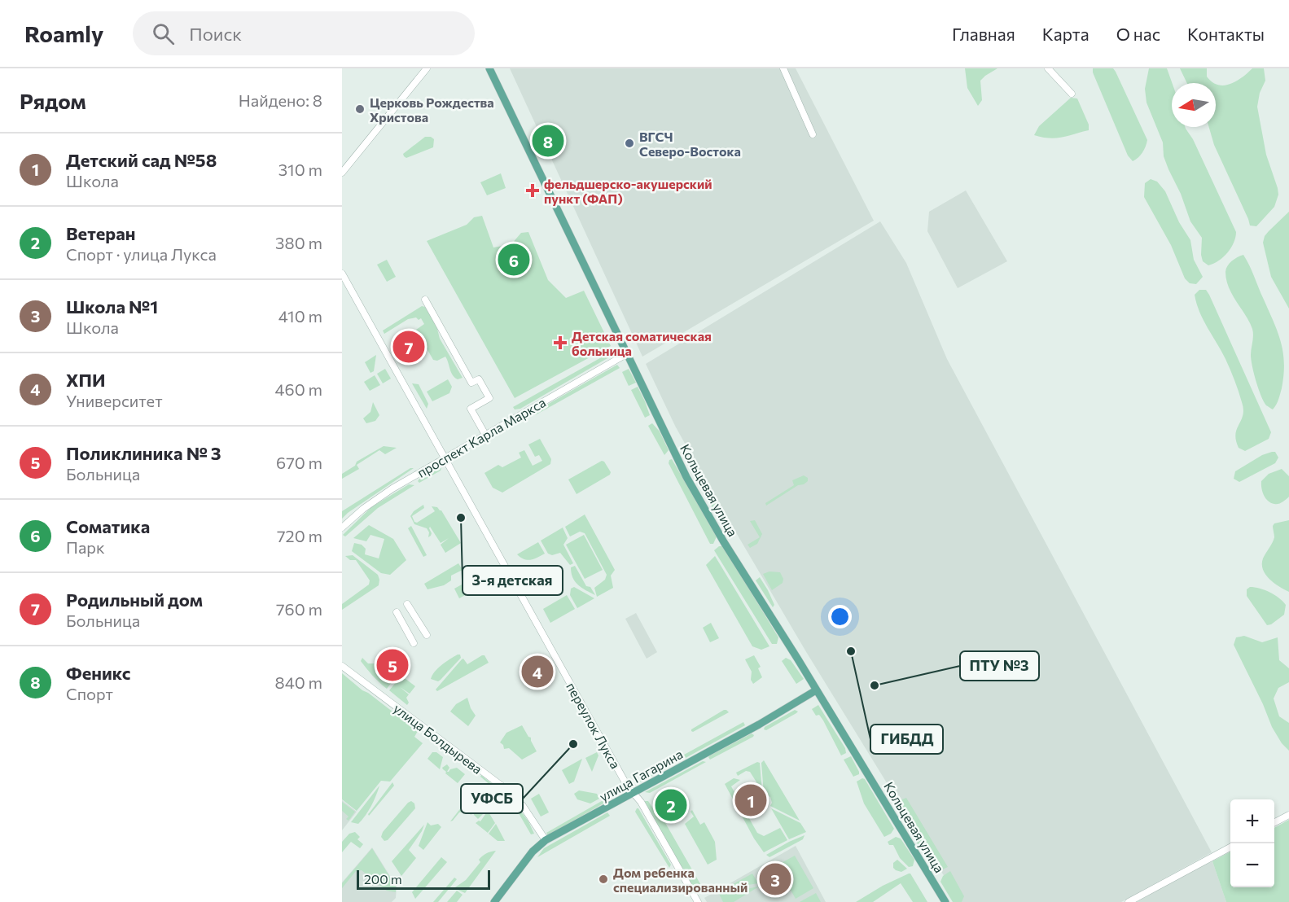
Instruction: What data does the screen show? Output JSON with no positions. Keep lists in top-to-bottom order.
{
  "streets": {
    "main road": ["Кольцевая улица", "улица Гагарина"],
    "street": ["проспект Карла Маркса", "переулок Лукса", "улица Болдырева"]
  },
  "crossings": [
    ["проспект Карла Маркса", "Кольцевая улица"],
    ["проспект Карла Маркса", "переулок Лукса"],
    ["Кольцевая улица", "улица Гагарина"],
    ["переулок Лукса", "улица Гагарина"],
    ["улица Болдырева", "улица Гагарина"]
  ],
  "places": {
    "other": [
      "Церковь Рождества Христова",
      "ВГСЧ Северо-Востока",
      "3-я детская",
      "ГИБДД",
      "ПТУ №3",
      "УФСБ",
      "Дом ребенка специализированный"
    ],
    "health": ["фельдшерско-акушерский пункт (ФАП)", "Детская соматическая больница"]
  },
  "scale_bar": "200 m",
  "north": "left",
  "page": {
    "header": "Roamly",
    "search": "Поиск",
    "nav": [
      "Главная",
      "Карта",
      "О нас",
      "Контакты"
    ],
    "heading": ["Рядом", "Найдено: 8"],
    "pins": [
      "8",
      "6",
      "7",
      "5",
      "4",
      "1",
      "2",
      "3"
    ],
    "list": [
      {
        "mark": "1",
        "name": "Детский сад №58",
        "note": "Школа",
        "value": "310 m"
      },
      {
        "mark": "2",
        "name": "Ветеран",
        "note": "Спорт · улица Лукса",
        "value": "380 m"
      },
      {
        "mark": "3",
        "name": "Школа №1",
        "note": "Школа",
        "value": "410 m"
      },
      {
        "mark": "4",
        "name": "ХПИ",
        "note": "Университет",
        "value": "460 m"
      },
      {
        "mark": "5",
        "name": "Поликлиника № 3",
        "note": "Больница",
        "value": "670 m"
      },
      {
        "mark": "6",
        "name": "Соматика",
        "note": "Парк",
        "value": "720 m"
      },
      {
        "mark": "7",
        "name": "Родильный дом",
        "note": "Больница",
        "value": "760 m"
      },
      {
        "mark": "8",
        "name": "Феникс",
        "note": "Спорт",
        "value": "840 m"
      }
    ],
    "map_buttons": ["+", "−"],
    "scale": "200 m"
  }
}
